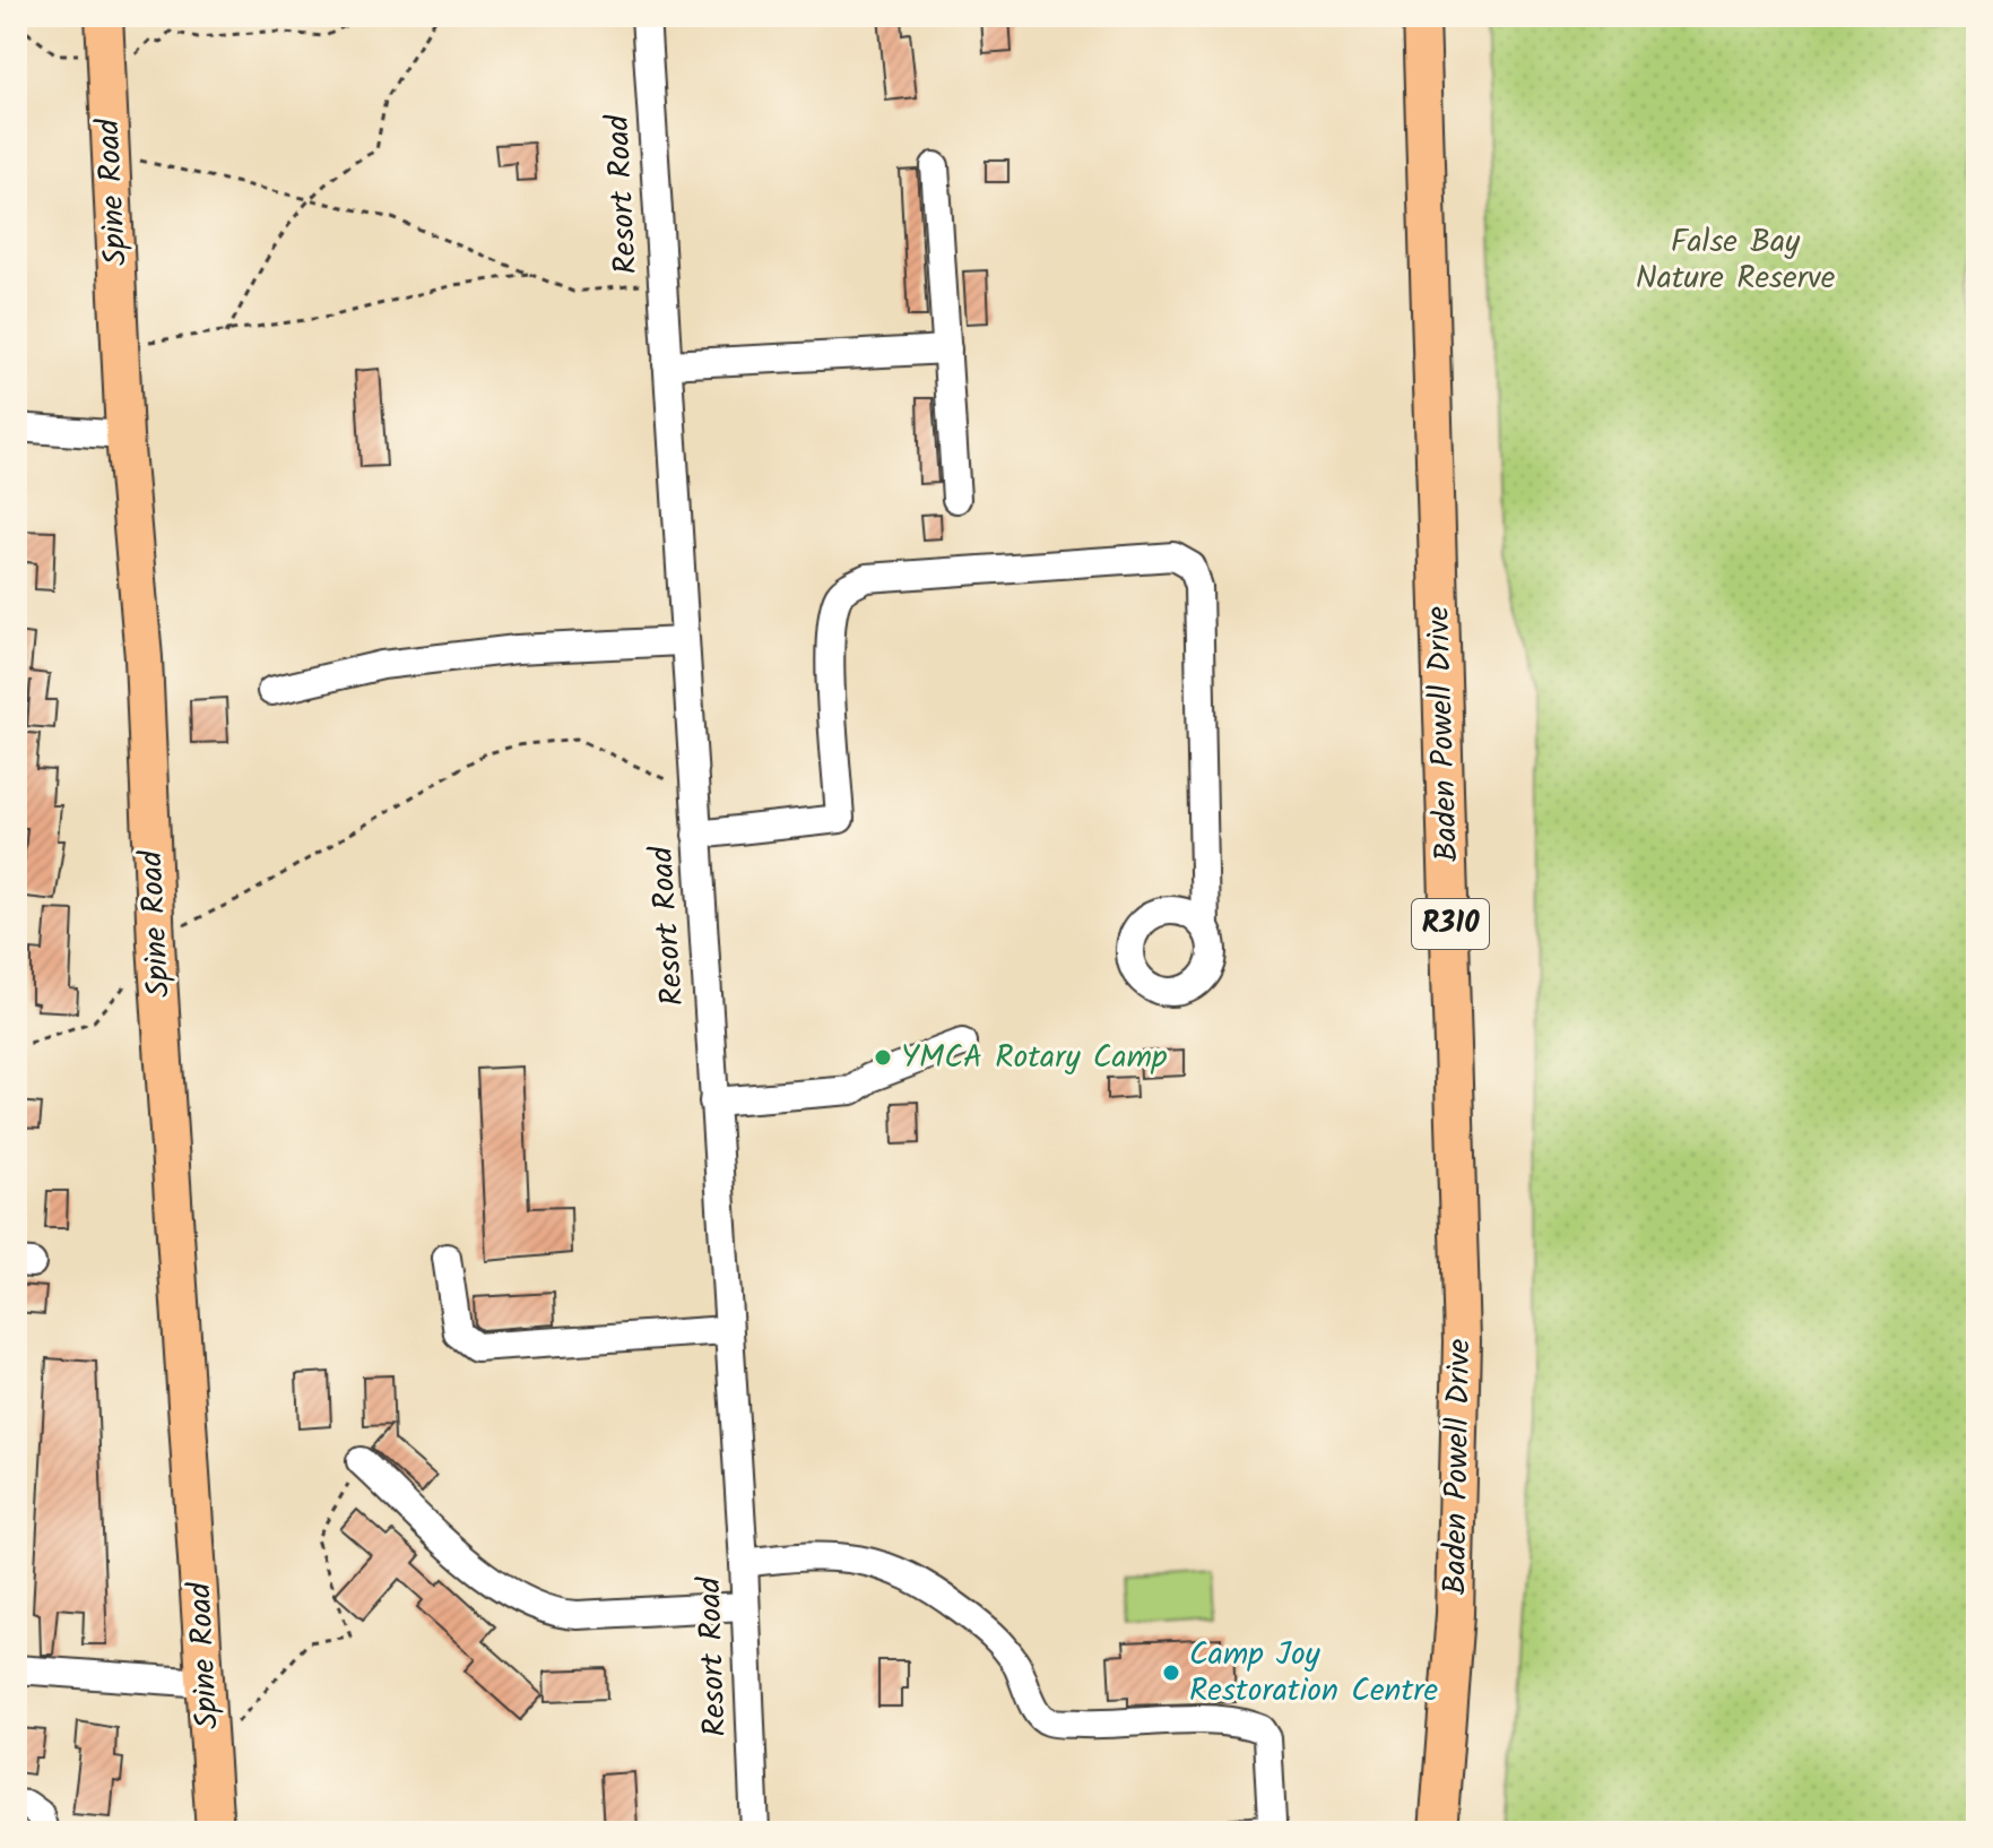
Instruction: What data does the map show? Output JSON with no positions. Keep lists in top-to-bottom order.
{
  "streets": {
    "main road": ["Spine Road", "Baden Powell Drive", "R310"],
    "street": ["Resort Road"]
  },
  "parks": ["False Bay Nature Reserve"],
  "places": ["YMCA Rotary Camp", "Camp Joy Restoration Centre"]
}
